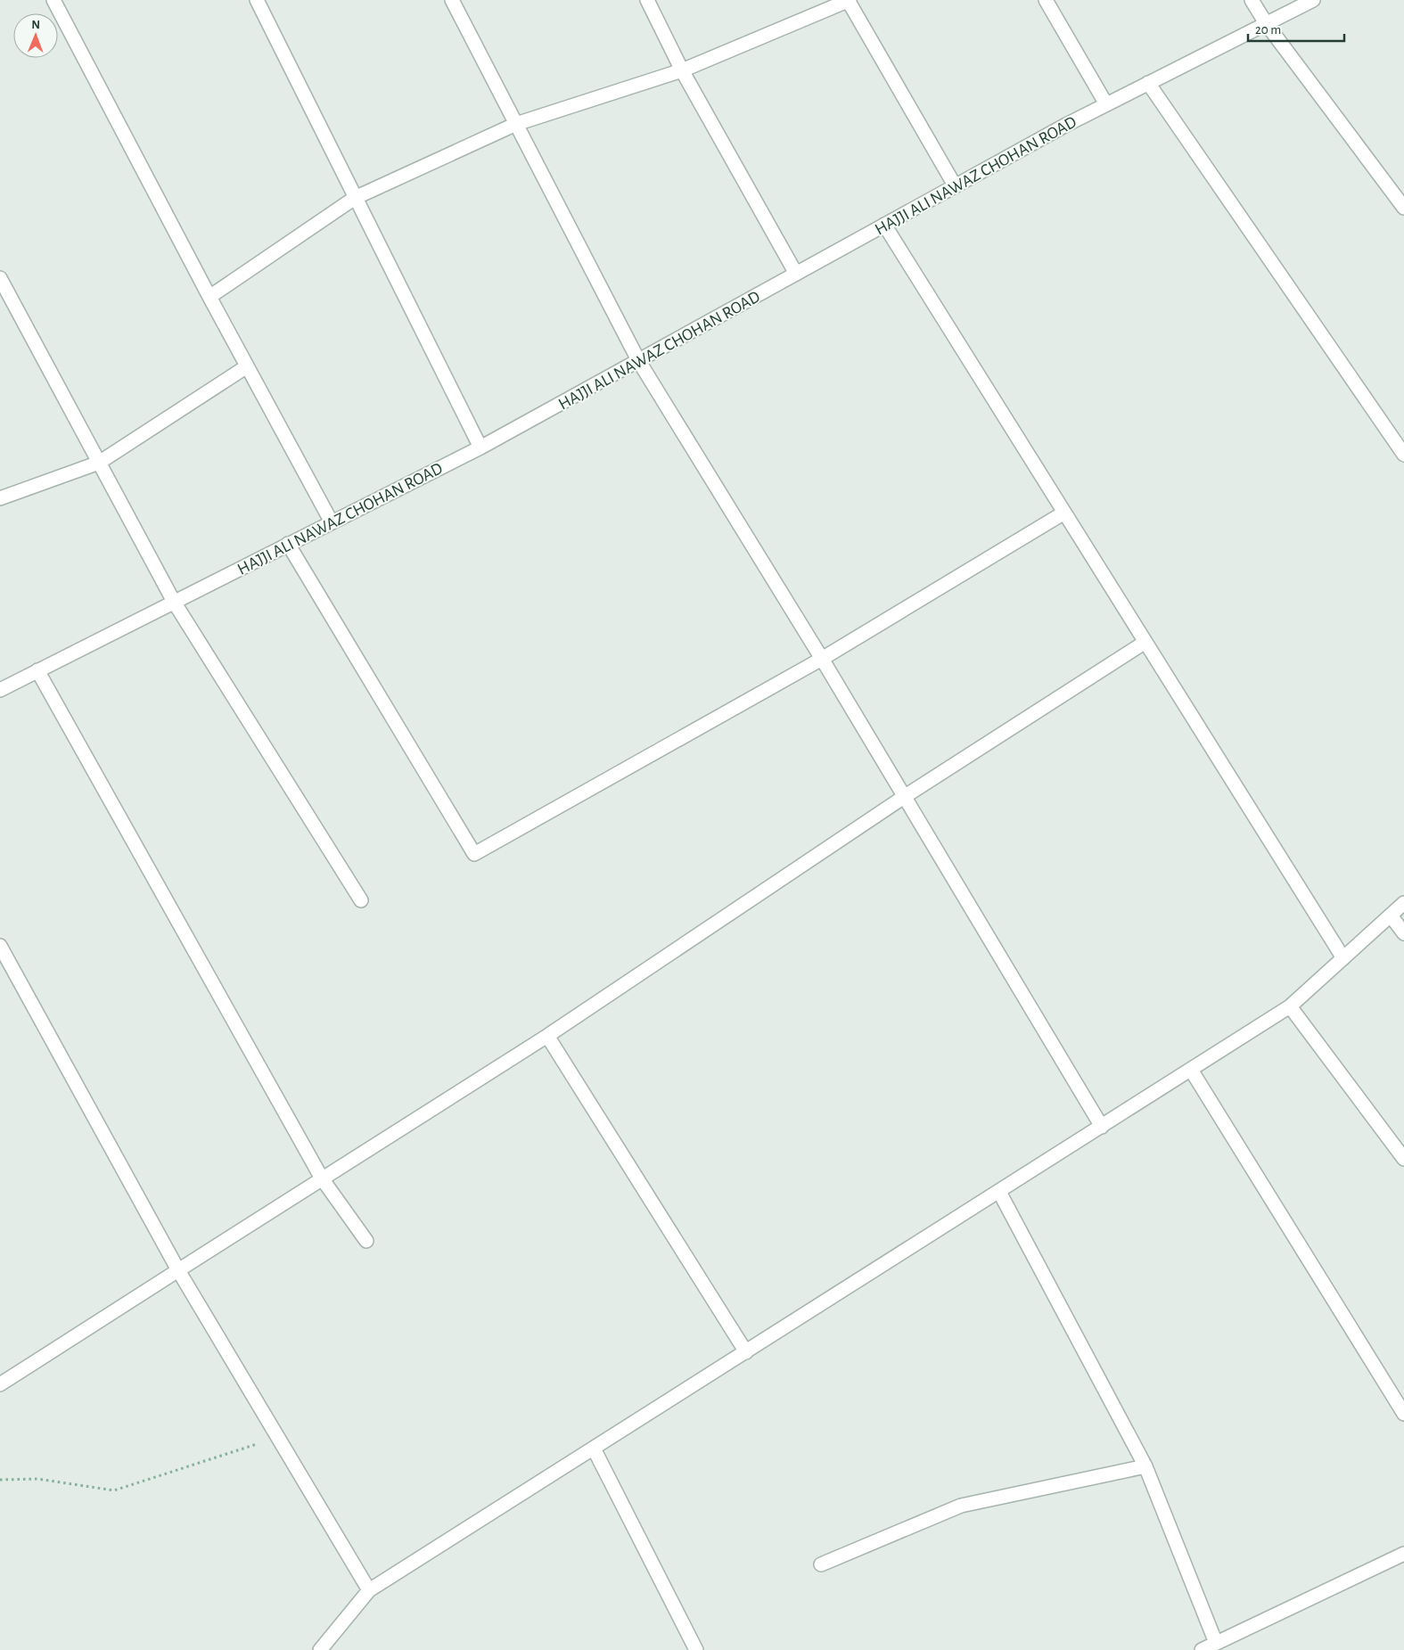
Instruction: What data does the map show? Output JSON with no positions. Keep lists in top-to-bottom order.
{
  "streets": {
    "street": ["HAJJI ALI NAWAZ CHOHAN ROAD"]
  },
  "scale_bar": "20 m",
  "north": "top"
}
